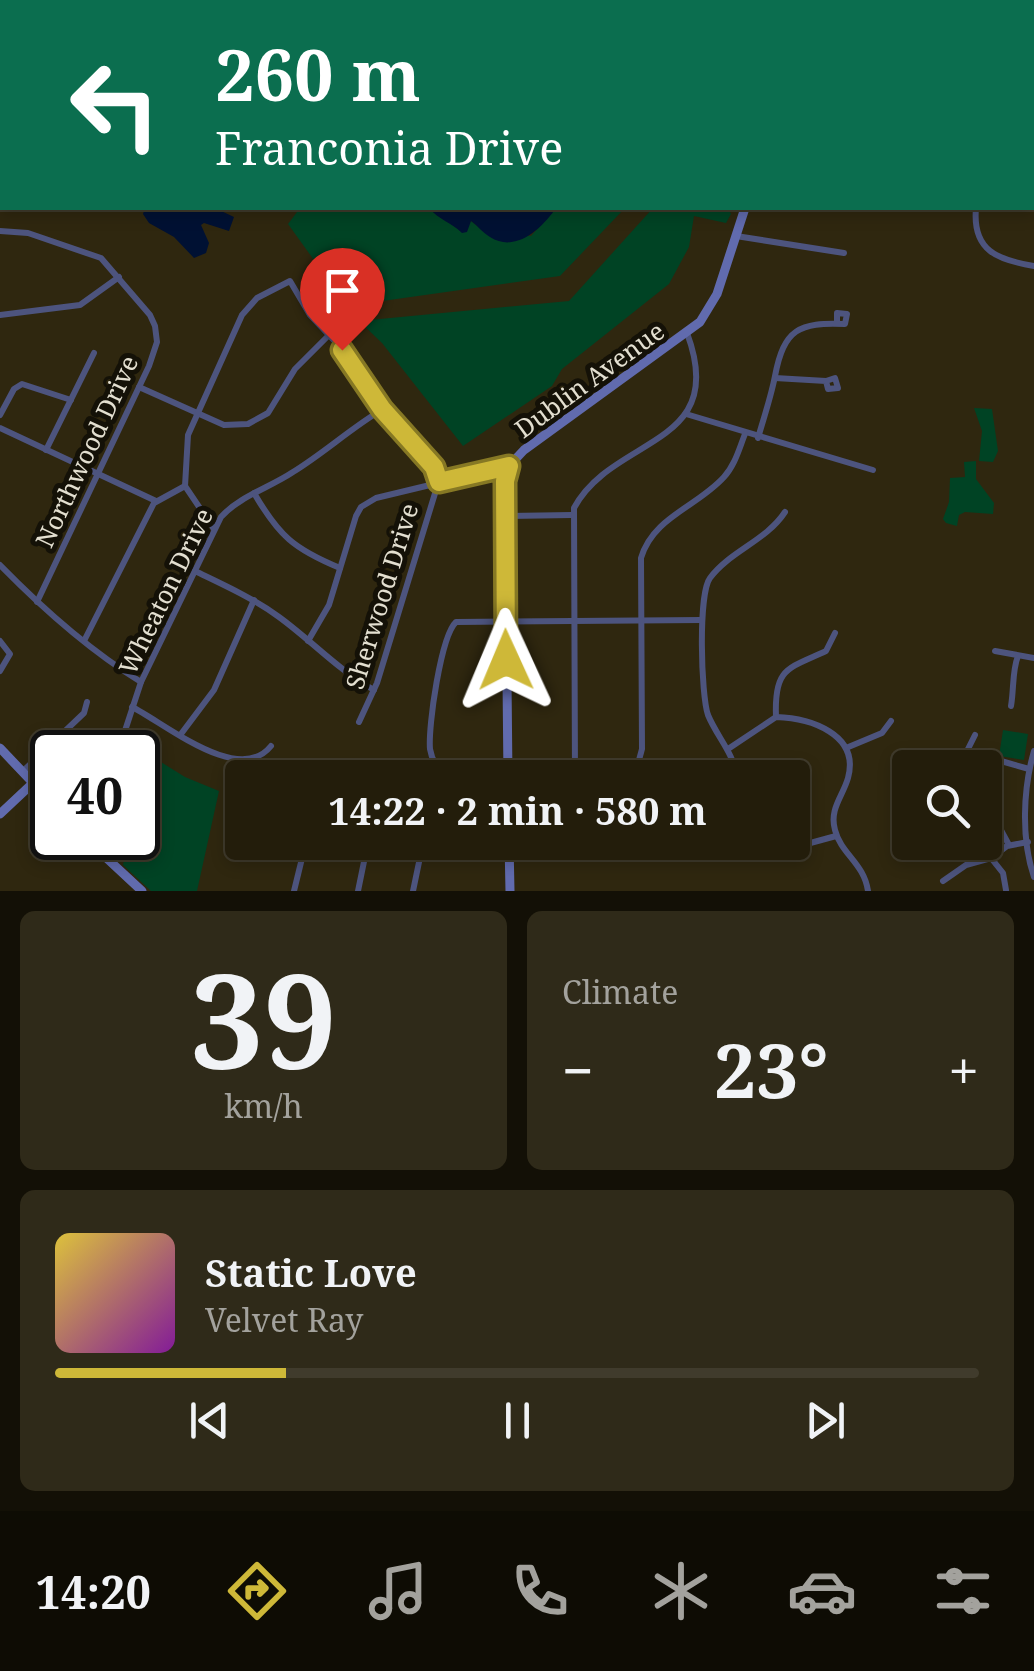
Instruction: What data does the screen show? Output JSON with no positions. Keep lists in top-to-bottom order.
{
  "streets": {
    "street": [
      "Dublin Avenue",
      "Northwood Drive",
      "Wheaton Drive",
      "Sherwood Drive"
    ]
  },
  "page": {
    "turn": ["260 m", "Franconia Drive"],
    "limit": "40",
    "trip": "14:22 · 2 min · 580 m",
    "tile": [
      ["39", "km/h"],
      "Climate"
    ],
    "heat": ["−", "23°", "+"],
    "song": ["Static Love", "Velvet Ray"],
    "tabs": "14:20"
  }
}
